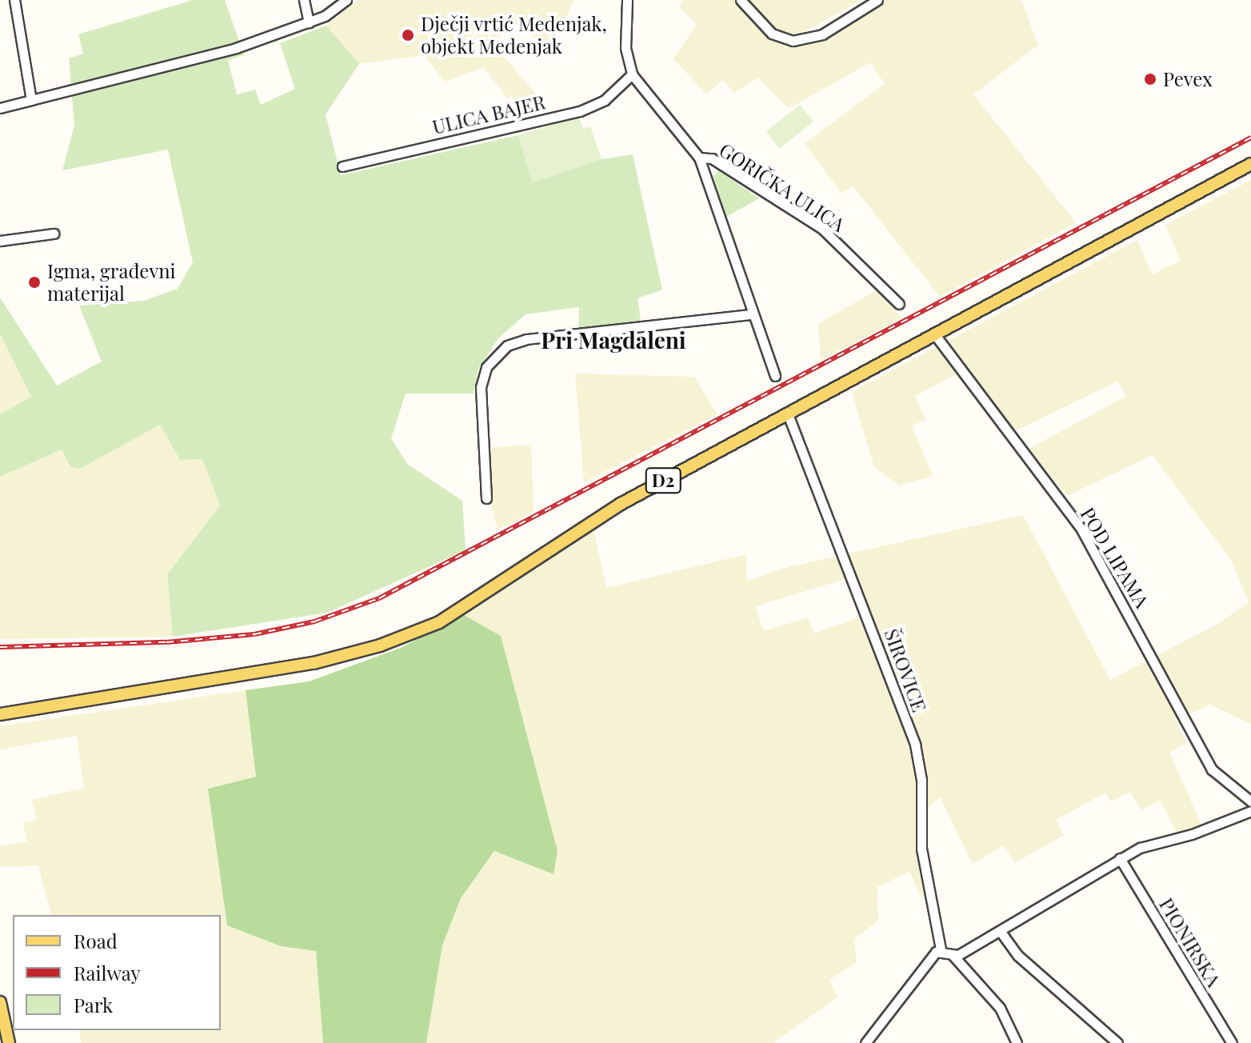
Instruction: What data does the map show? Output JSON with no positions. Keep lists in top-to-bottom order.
{
  "streets": {
    "main road": ["D2"],
    "street": [
      "ULICA BAJER",
      "GORIČKA ULICA",
      "POD LIPAMA",
      "ŠIROVICE",
      "PIONIRSKA"
    ]
  },
  "crossings": [
    ["ULICA BAJER", "GORIČKA ULICA"],
    ["D2", "POD LIPAMA"],
    ["D2", "ŠIROVICE"]
  ],
  "districts": ["Pri Magdaleni"],
  "places": ["Dječji vrtić Medenjak, objekt Medenjak", "Pevex", "Igma, građevni materijal"],
  "legend": ["Road", "Railway", "Park"]
}
